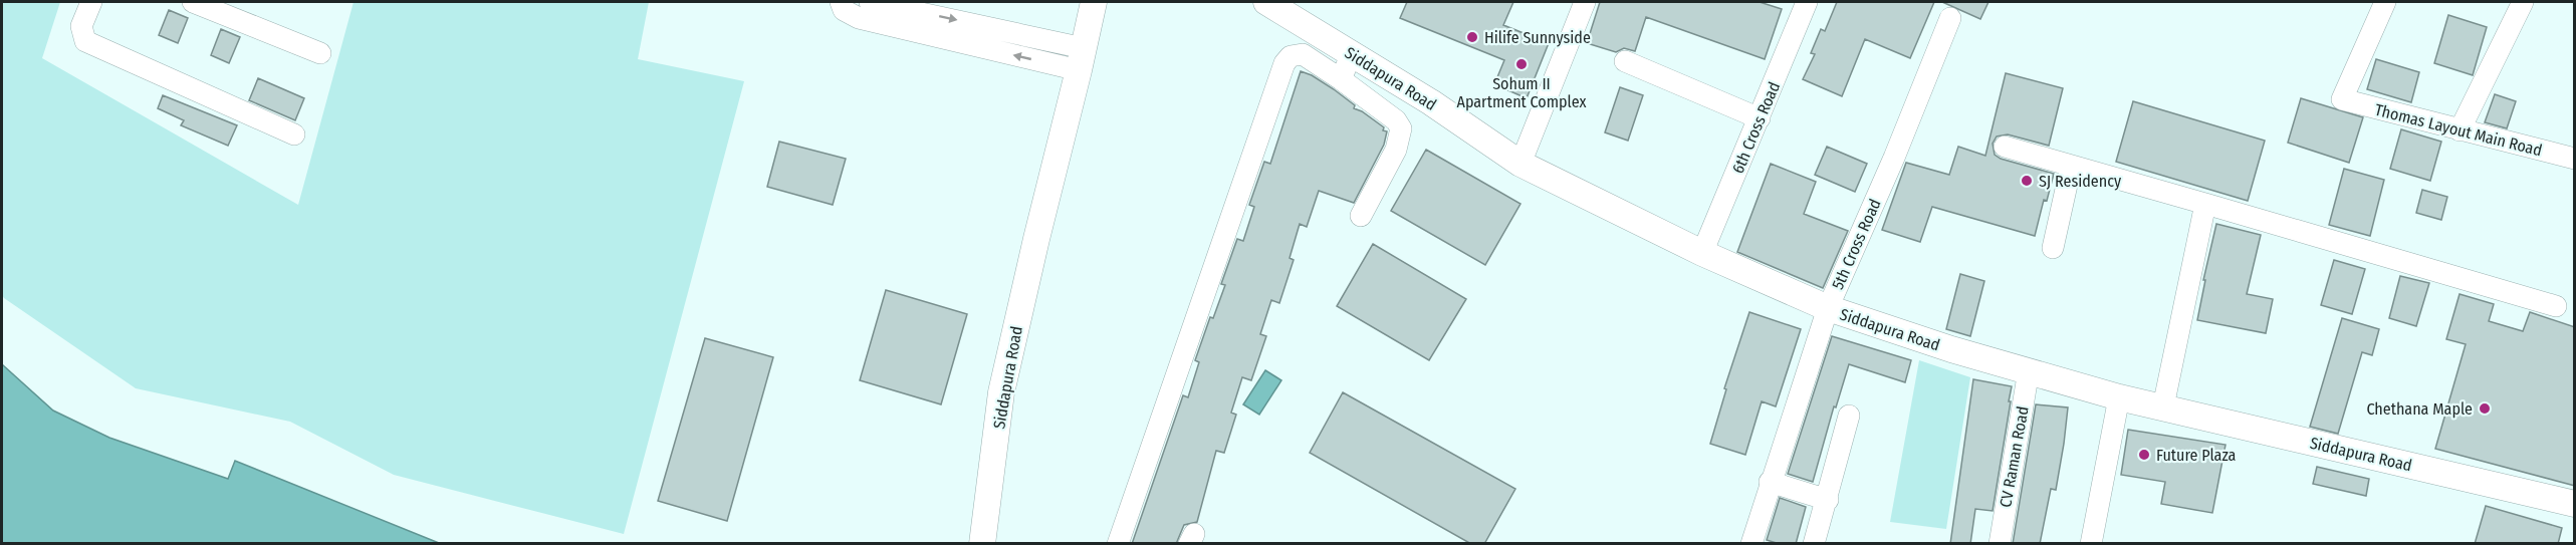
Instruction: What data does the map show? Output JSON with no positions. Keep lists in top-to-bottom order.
{
  "streets": {
    "street": [
      "Siddapura Road",
      "6th Cross Road",
      "Thomas Layout Main Road",
      "5th Cross Road",
      "CV Raman Road"
    ]
  },
  "crossings": [
    ["Siddapura Road", "6th Cross Road"],
    ["Siddapura Road", "5th Cross Road"],
    ["Siddapura Road", "CV Raman Road"]
  ],
  "places": [
    "Hilife Sunnyside",
    "Sohum II Apartment Complex",
    "SJ Residency",
    "Chethana Maple",
    "Future Plaza"
  ]
}
